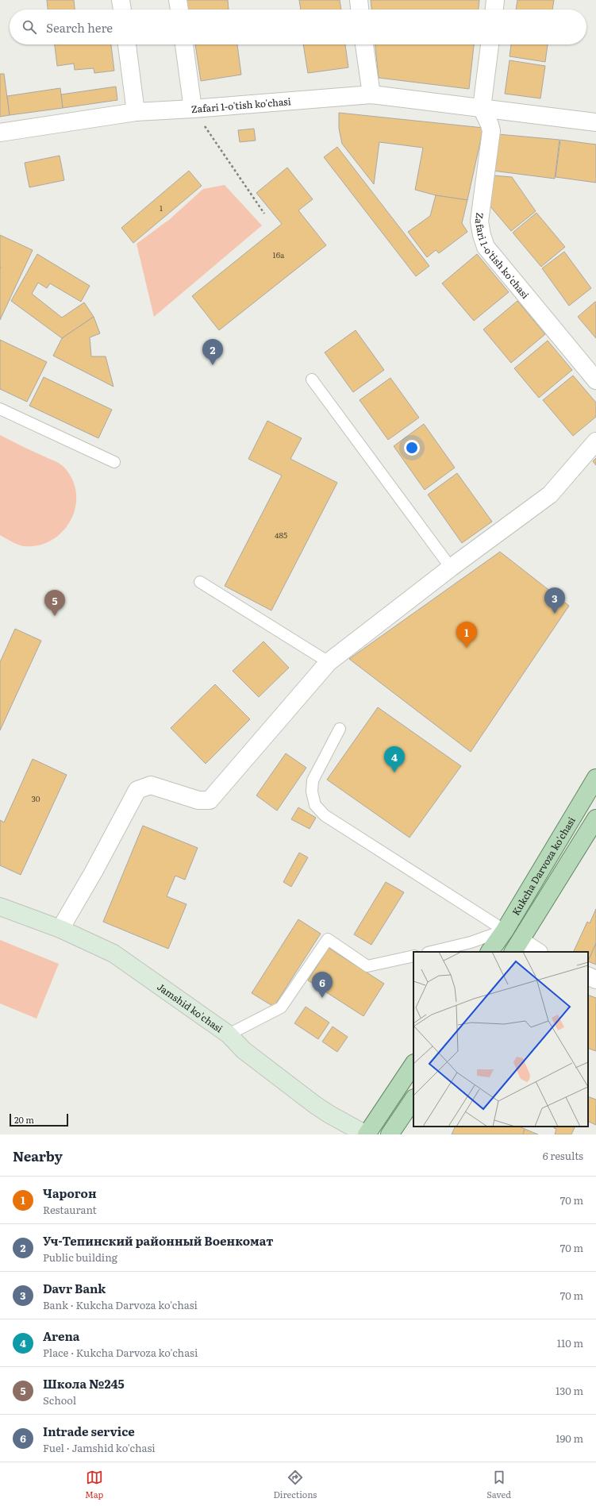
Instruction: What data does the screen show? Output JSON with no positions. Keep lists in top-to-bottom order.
{
  "streets": {
    "main road": ["Kukcha Darvoza ko'chasi"],
    "street": ["Zafari 1-o'tish ko'chasi", "Jamshid ko'chasi"]
  },
  "house_numbers": [
    "1",
    "16а",
    "485",
    "30"
  ],
  "scale_bar": "20 m",
  "page": {
    "search": "Search here",
    "pins": [
      "2",
      "3",
      "5",
      "1",
      "4",
      "6"
    ],
    "scale": "20 m",
    "heading": ["Nearby", "6 results"],
    "list": [
      {
        "mark": "1",
        "name": "Чарогон",
        "note": "Restaurant",
        "value": "70 m"
      },
      {
        "mark": "2",
        "name": "Уч-Тепинский районный Военкомат",
        "note": "Public building",
        "value": "70 m"
      },
      {
        "mark": "3",
        "name": "Davr Bank",
        "note": "Bank · Kukcha Darvoza ko'chasi",
        "value": "70 m"
      },
      {
        "mark": "4",
        "name": "Arena",
        "note": "Place · Kukcha Darvoza ko'chasi",
        "value": "110 m"
      },
      {
        "mark": "5",
        "name": "Школа №245",
        "note": "School",
        "value": "130 m"
      },
      {
        "mark": "6",
        "name": "Intrade service",
        "note": "Fuel · Jamshid ko'chasi",
        "value": "190 m"
      }
    ],
    "nav": ["Map", "Directions", "Saved"]
  }
}
